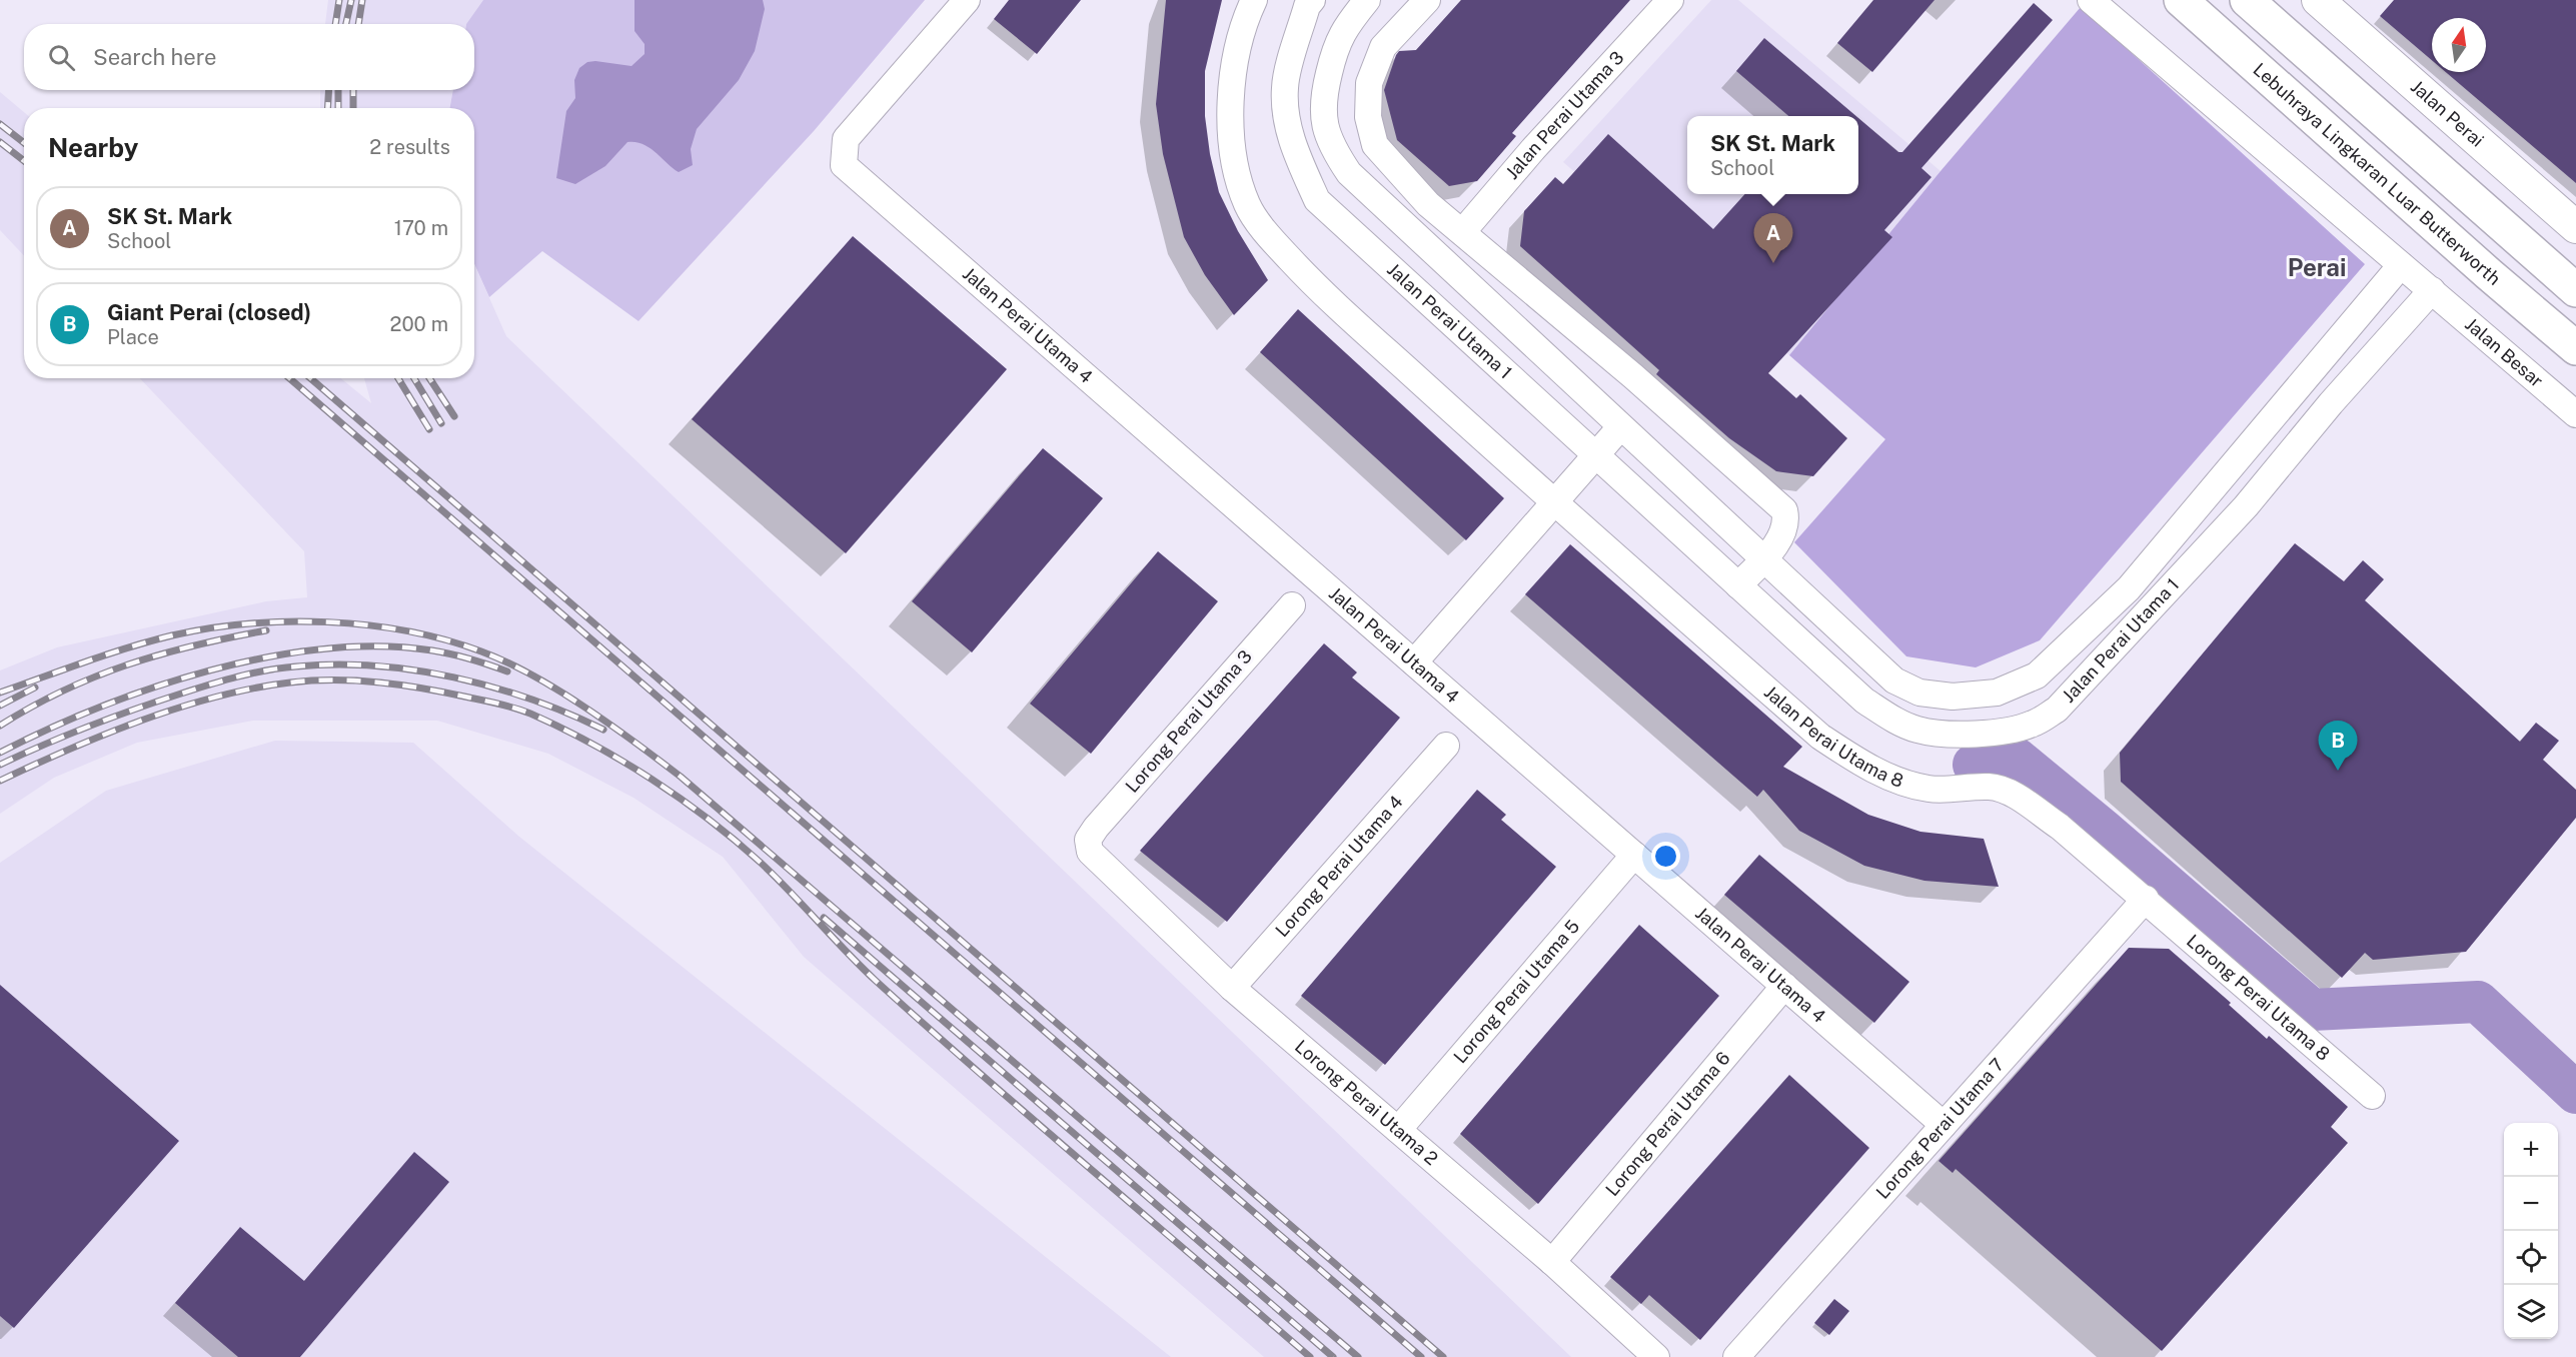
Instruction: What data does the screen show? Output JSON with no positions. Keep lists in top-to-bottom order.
{
  "streets": {
    "highway": ["Lebuhraya Lingkaran Luar Butterworth"],
    "street": [
      "Jalan Perai",
      "Jalan Perai Utama 3",
      "Jalan Perai Utama 1",
      "Jalan Perai Utama 4",
      "Jalan Besar",
      "Lorong Perai Utama 3",
      "Jalan Perai Utama 8",
      "Lorong Perai Utama 4",
      "Lorong Perai Utama 5",
      "Lorong Perai Utama 8",
      "Lorong Perai Utama 2",
      "Lorong Perai Utama 6",
      "Lorong Perai Utama 7"
    ]
  },
  "crossings": [
    ["Jalan Perai Utama 1", "Jalan Besar"],
    ["Jalan Perai Utama 4", "Lorong Perai Utama 5"],
    ["Jalan Perai Utama 4", "Lorong Perai Utama 6"],
    ["Jalan Perai Utama 4", "Lorong Perai Utama 7"],
    ["Lorong Perai Utama 3", "Lorong Perai Utama 2"],
    ["Jalan Perai Utama 8", "Lorong Perai Utama 8"],
    ["Jalan Perai Utama 8", "Lorong Perai Utama 7"],
    ["Lorong Perai Utama 4", "Lorong Perai Utama 2"],
    ["Lorong Perai Utama 5", "Lorong Perai Utama 2"],
    ["Lorong Perai Utama 8", "Lorong Perai Utama 7"],
    ["Lorong Perai Utama 2", "Lorong Perai Utama 6"]
  ],
  "districts": ["Perai"],
  "north": "top",
  "page": {
    "search": "Search here",
    "heading": ["Nearby", "2 results"],
    "popup": ["SK St. Mark", "School"],
    "list": [
      {
        "mark": "A",
        "name": "SK St. Mark",
        "note": "School",
        "value": "170 m"
      },
      {
        "mark": "B",
        "name": "Giant Perai (closed)",
        "note": "Place",
        "value": "200 m"
      }
    ],
    "pins": ["A", "B"],
    "map_buttons": ["+", "−"]
  }
}
